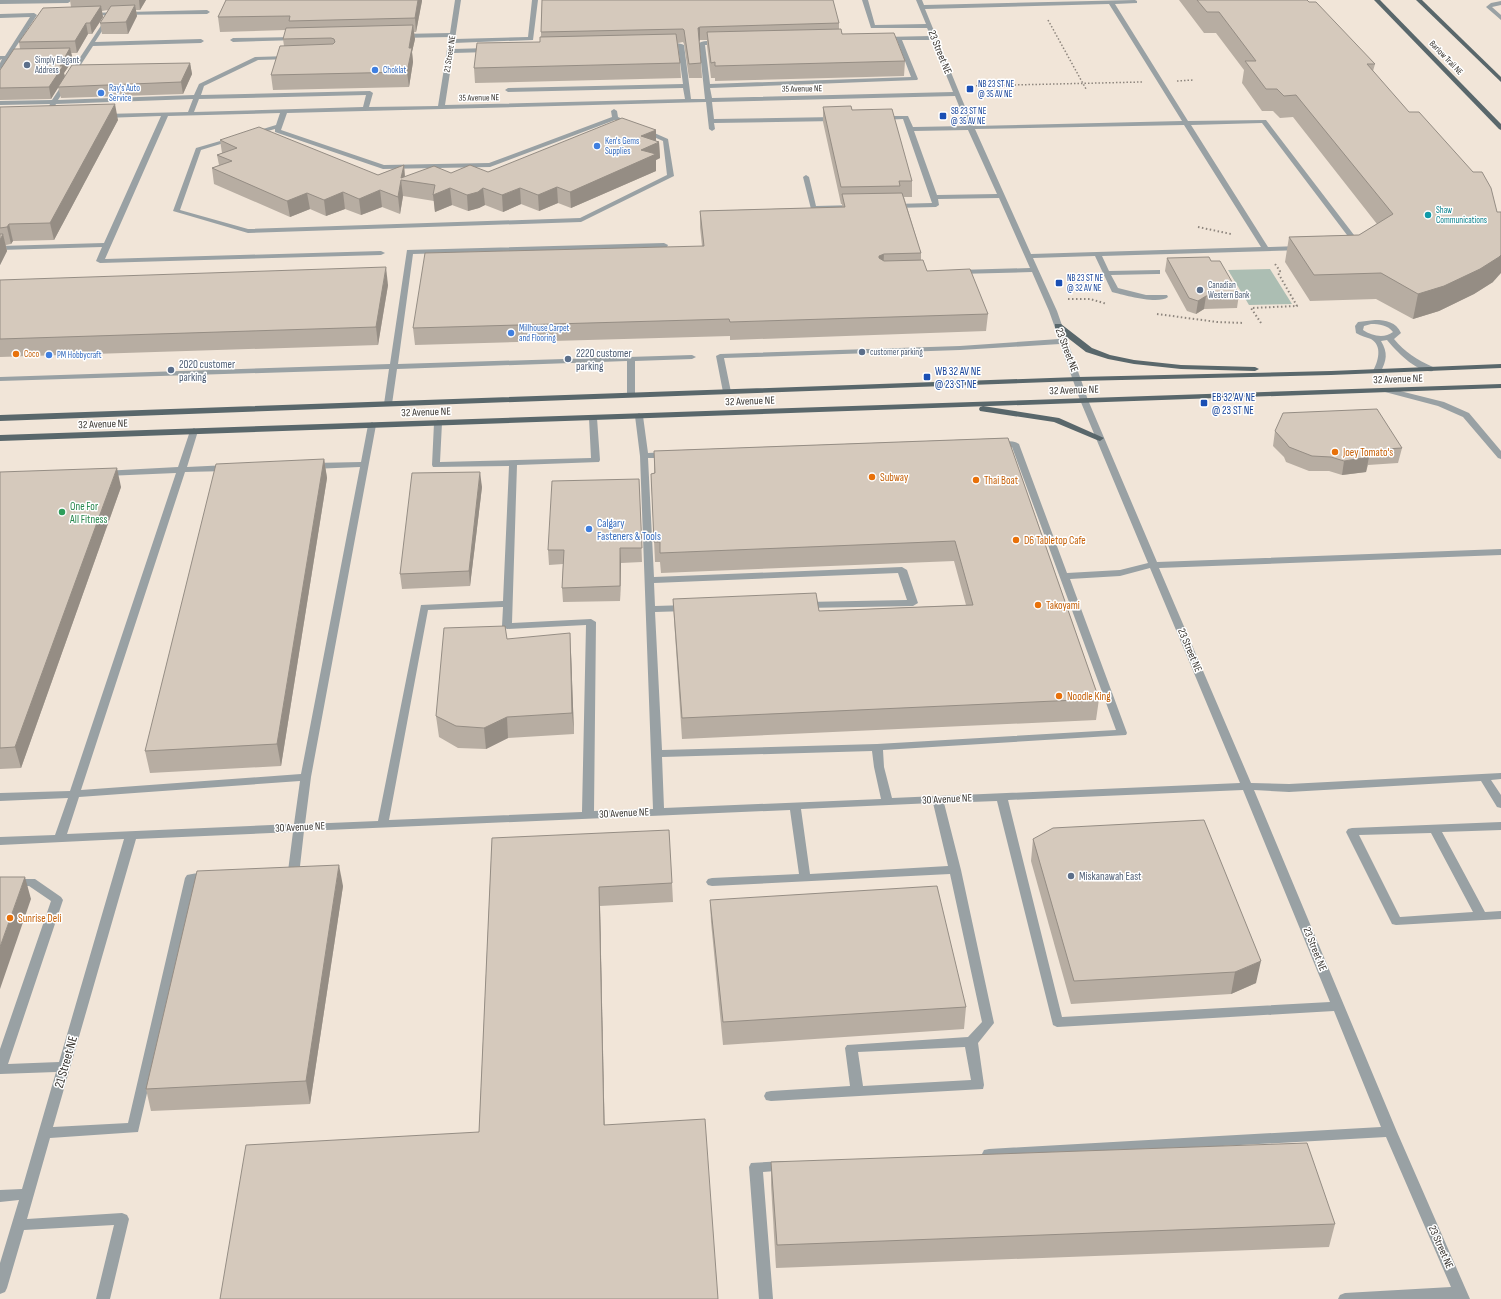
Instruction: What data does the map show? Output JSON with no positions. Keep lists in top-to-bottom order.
{
  "streets": {
    "main road": ["Barlow Trail NE", "32 Avenue NE"],
    "street": [
      "23 Street NE",
      "21 Street NE",
      "35 Avenue NE",
      "30 Avenue NE"
    ]
  },
  "crossings": [
    ["23 Street NE", "35 Avenue NE"],
    ["23 Street NE", "32 Avenue NE"],
    ["23 Street NE", "30 Avenue NE"],
    ["21 Street NE", "35 Avenue NE"],
    ["21 Street NE", "30 Avenue NE"]
  ],
  "places": {
    "other": [
      "Simply Elegant Address",
      "Choklat",
      "Ray's Auto Service",
      "Ken's Gems Supplies",
      "Shaw Communications",
      "Canadian Western Bank",
      "Millhouse Carpet and Flooring",
      "customer parking",
      "Coco",
      "PM Hobbycraft",
      "2220 customer parking",
      "2020 customer parking",
      "Joey Tomato's",
      "Subway",
      "Thai Boat",
      "One For All Fitness",
      "Calgary Fasteners & Tools",
      "D6 Tabletop Cafe",
      "Takoyami",
      "Noodle King",
      "Miskanawah East",
      "Sunrise Deli"
    ],
    "transit": [
      "NB 23 ST NE @ 35 AV NE",
      "SB 23 ST NE @ 35 AV NE",
      "NB 23 ST NE @ 32 AV NE",
      "WB 32 AV NE @ 23 ST NE",
      "EB 32 AV NE @ 23 ST NE"
    ]
  }
}
